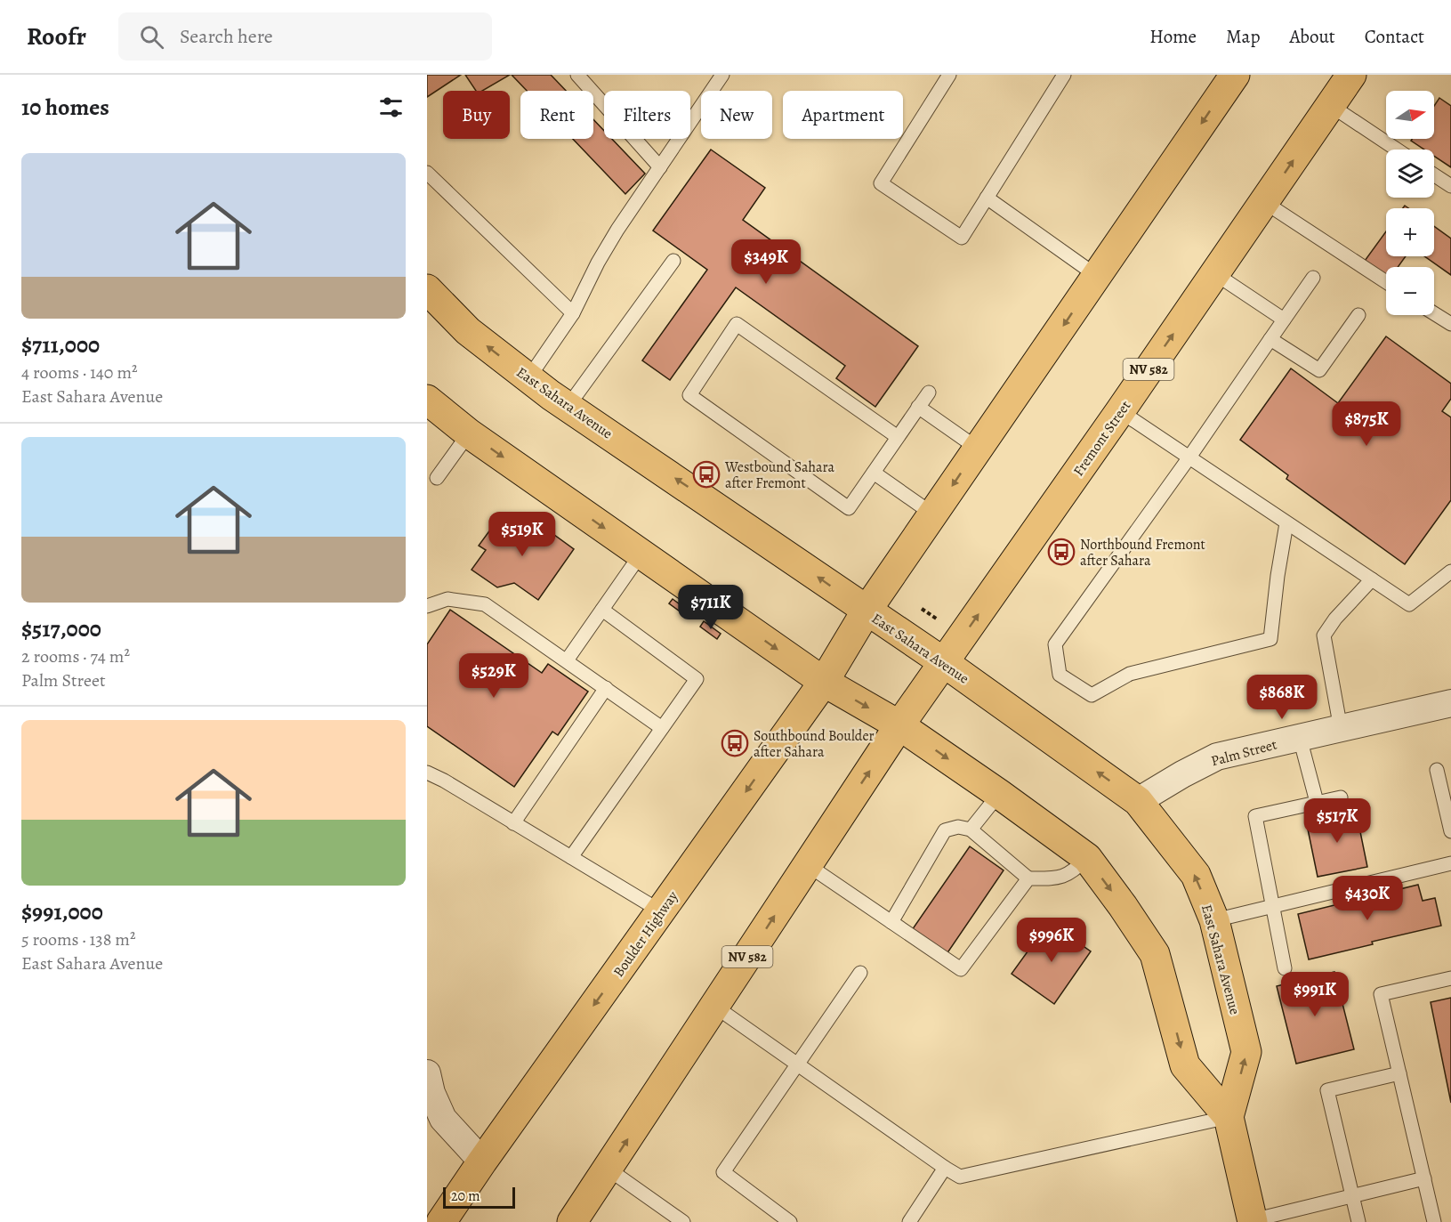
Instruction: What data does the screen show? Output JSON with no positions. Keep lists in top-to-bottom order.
{
  "streets": {
    "main road": [
      "NV 582",
      "East Sahara Avenue",
      "Fremont Street",
      "Boulder Highway"
    ],
    "street": ["Palm Street"]
  },
  "crossings": [
    ["NV 582", "East Sahara Avenue"],
    ["NV 582", "Fremont Street"],
    ["East Sahara Avenue", "Fremont Street"],
    ["East Sahara Avenue", "Palm Street"],
    ["East Sahara Avenue", "Boulder Highway"]
  ],
  "places": {
    "bus stop": ["Westbound Sahara after Fremont", "Northbound Fremont after Sahara", "Southbound Boulder after Sahara"]
  },
  "scale_bar": "20 m",
  "north": "right",
  "page": {
    "header": "Roofr",
    "search": "Search here",
    "nav": [
      "Home",
      "Map",
      "About",
      "Contact"
    ],
    "heading": "10 homes",
    "map_buttons": ["+", "−"],
    "chip": [
      "Buy",
      "Rent",
      "Filters",
      "New",
      "Apartment"
    ],
    "list": [
      {
        "name": "$711,000",
        "note": "4 rooms · 140 m² · East Sahara Avenue"
      },
      {
        "name": "$517,000",
        "note": "2 rooms · 74 m² · Palm Street"
      },
      {
        "name": "$991,000",
        "note": "5 rooms · 138 m² · East Sahara Avenue"
      }
    ],
    "price": [
      "$349K",
      "$875K",
      "$519K",
      "$711K",
      "$529K",
      "$868K",
      "$517K",
      "$430K",
      "$996K",
      "$991K"
    ],
    "scale": "20 m"
  }
}
